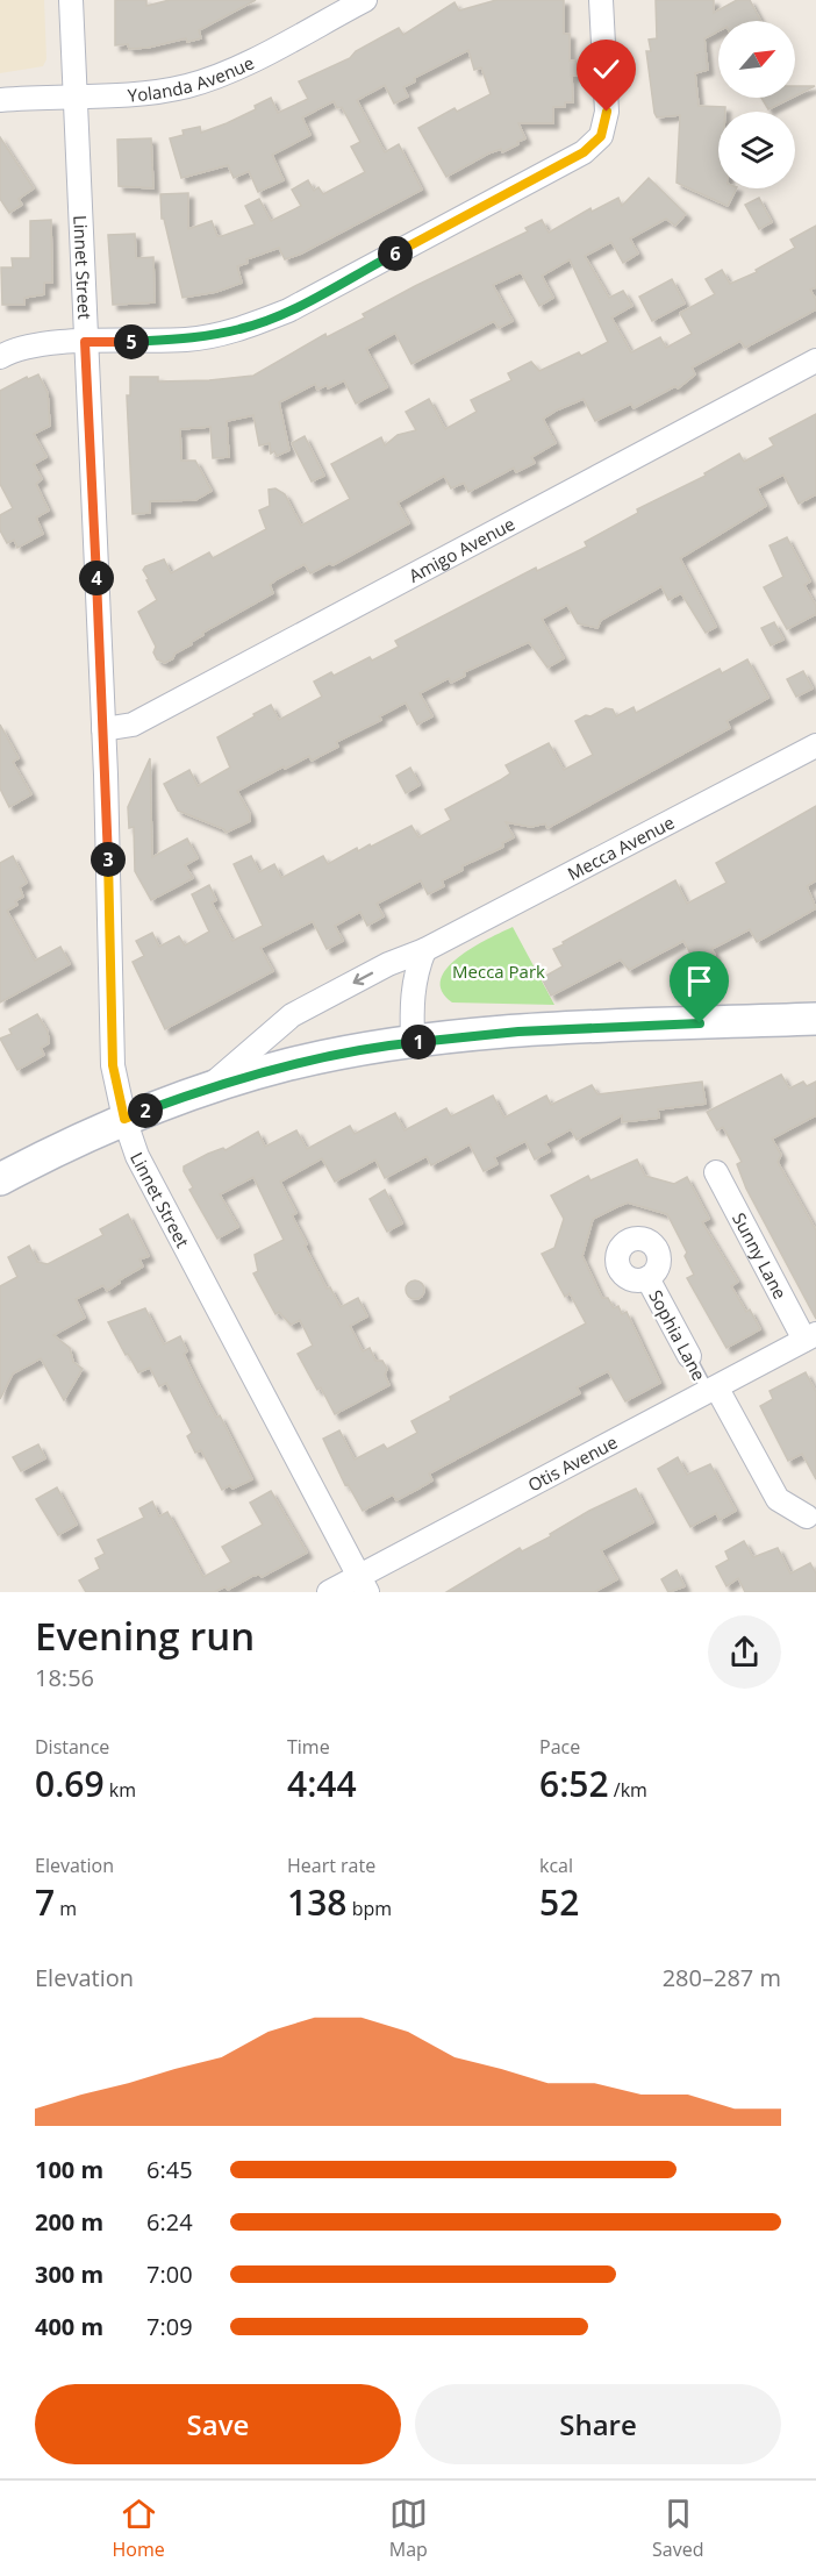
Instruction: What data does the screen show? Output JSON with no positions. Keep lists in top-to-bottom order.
{
  "streets": {
    "street": [
      "Yolanda Avenue",
      "Linnet Street",
      "Amigo Avenue",
      "Mecca Avenue",
      "Sunny Lane",
      "Sophia Lane",
      "Otis Avenue"
    ]
  },
  "crossings": [
    ["Yolanda Avenue", "Linnet Street"],
    ["Linnet Street", "Amigo Avenue"],
    ["Linnet Street", "Otis Avenue"],
    ["Sunny Lane", "Otis Avenue"],
    ["Sophia Lane", "Otis Avenue"]
  ],
  "one_way": ["Mecca Avenue"],
  "parks": ["Mecca Park"],
  "north": "top right",
  "page": {
    "pins": [
      "6",
      "5",
      "4",
      "3",
      "1",
      "2"
    ],
    "heading": ["Evening run", "18:56"],
    "stats": [
      ["Distance", "0.69 km"],
      ["Time", "4:44"],
      ["Pace", "6:52 /km"],
      ["Elevation", "7 m"],
      ["Heart rate", "138 bpm"],
      ["kcal", "52"]
    ],
    "chart": ["Elevation", "280–287 m"],
    "list": [
      {
        "name": "100 m",
        "note": "6:45"
      },
      {
        "name": "200 m",
        "note": "6:24"
      },
      {
        "name": "300 m",
        "note": "7:00"
      },
      {
        "name": "400 m",
        "note": "7:09"
      }
    ],
    "buttons": ["Save", "Share"],
    "tabs": ["Home", "Map", "Saved"]
  }
}
